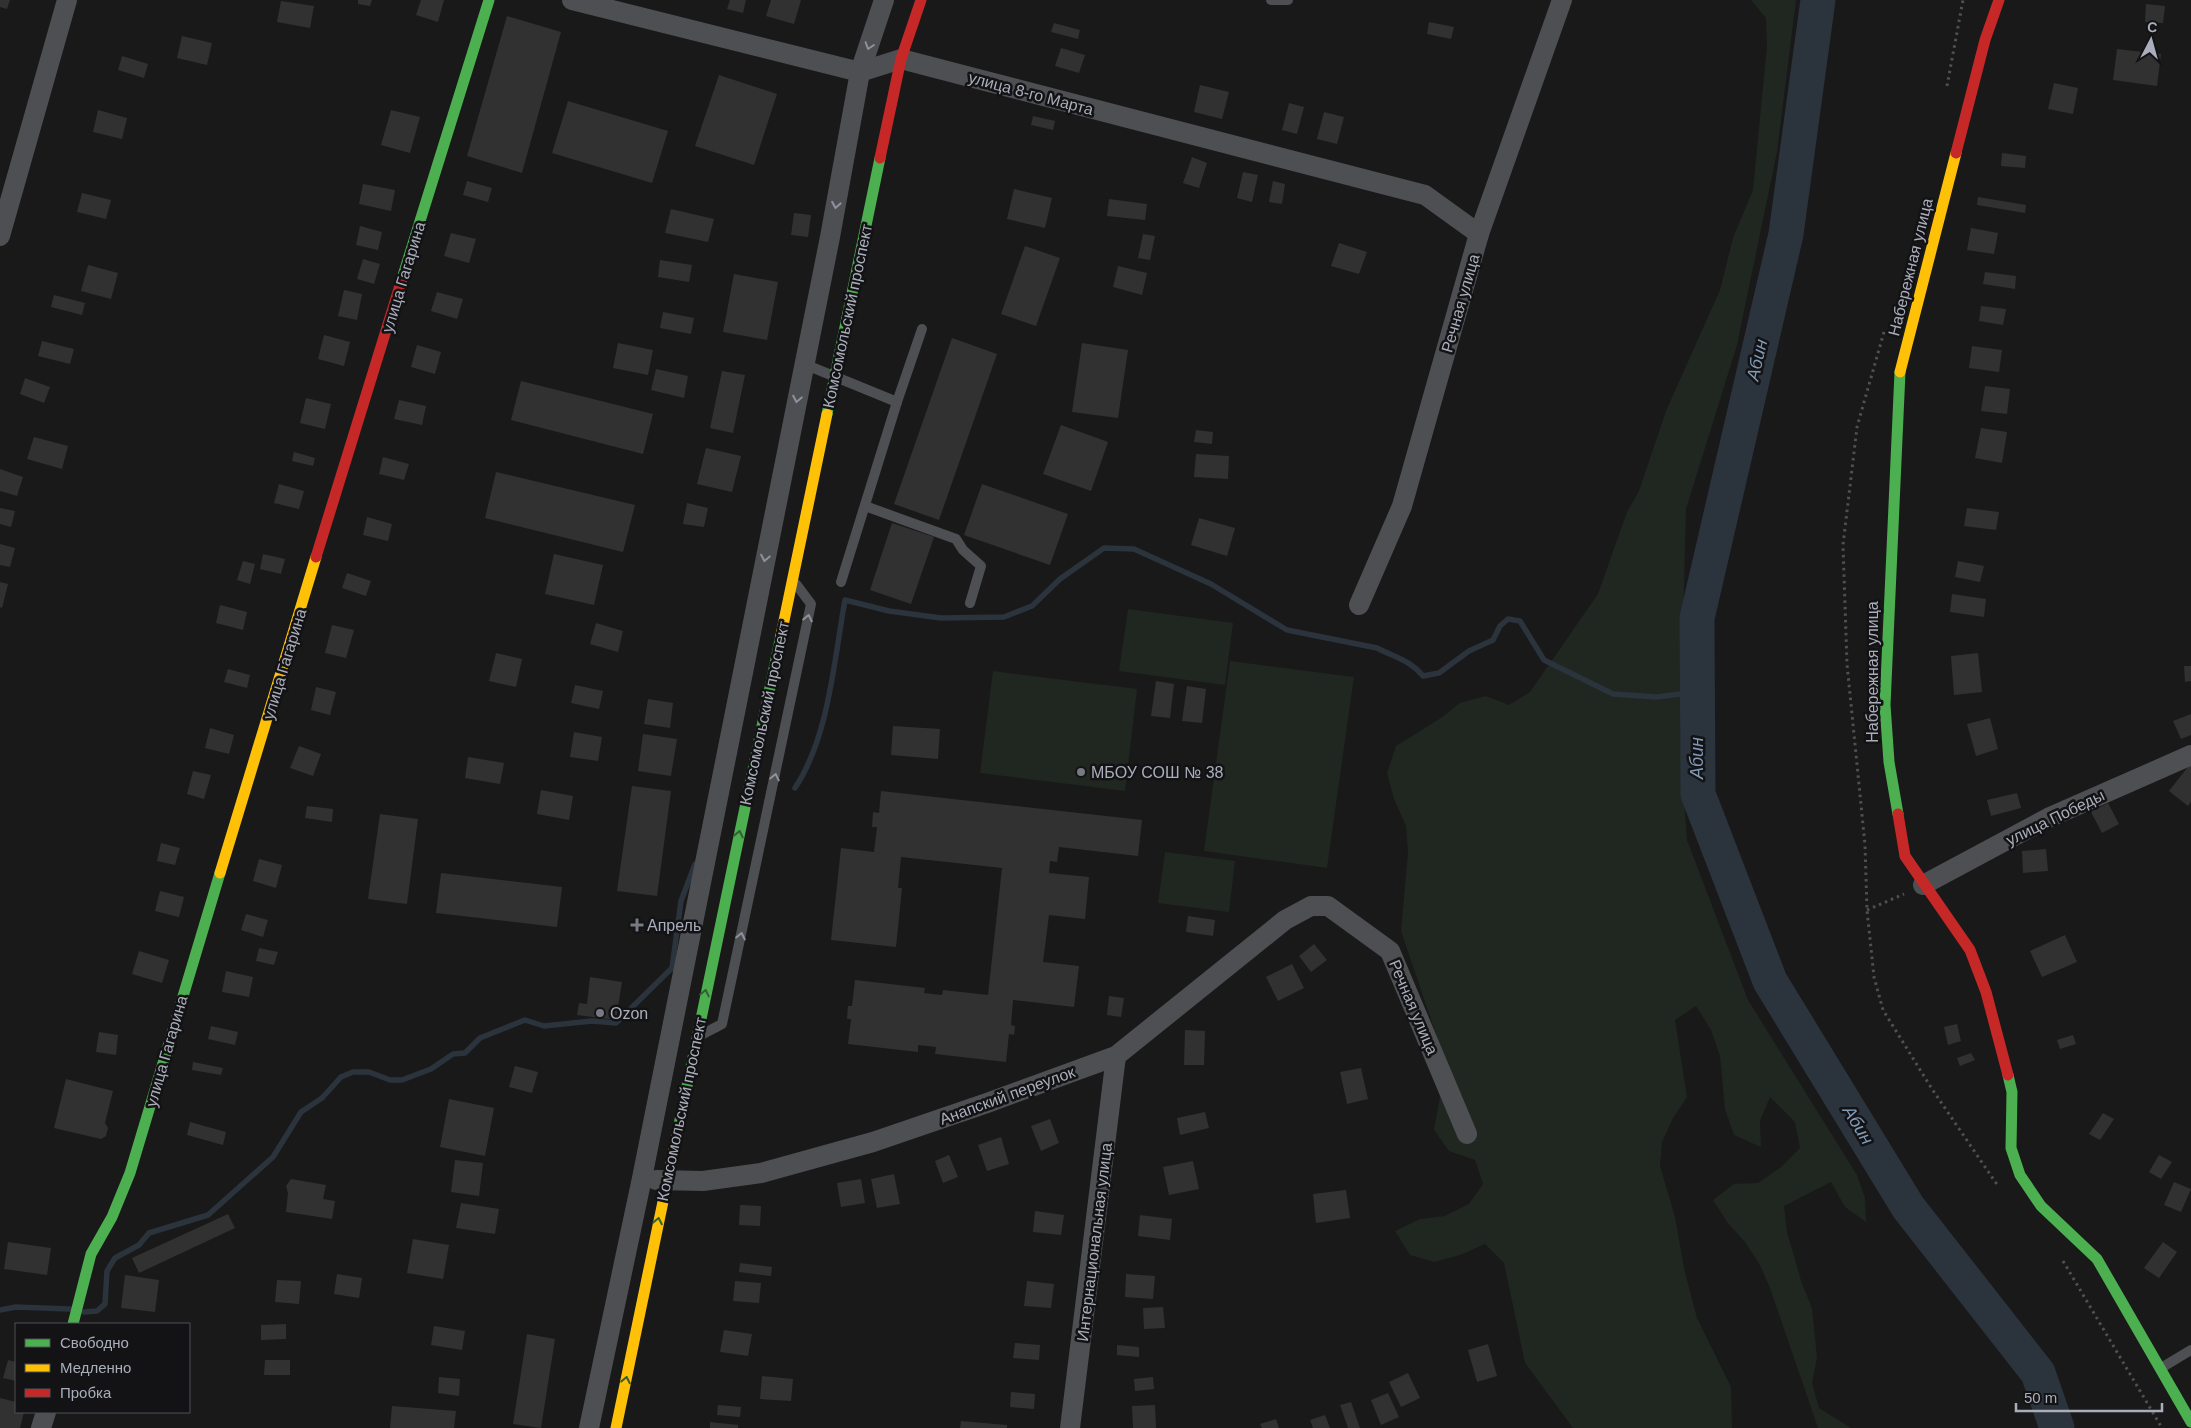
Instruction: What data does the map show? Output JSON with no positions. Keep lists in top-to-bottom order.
{
  "streets": {
    "street": [
      "улица 8-го Марта",
      "Набережная улица",
      "улица Гагарина",
      "Речная улица",
      "Комсомольский проспект",
      "улица Победы",
      "Анапский переулок",
      "Интернациональная улица"
    ]
  },
  "crossings": [
    ["улица 8-го Марта", "Речная улица"],
    ["улица 8-го Марта", "Комсомольский проспект"],
    ["Набережная улица", "улица Победы"],
    ["Речная улица", "Анапский переулок"],
    ["Комсомольский проспект", "Анапский переулок"],
    ["Анапский переулок", "Интернациональная улица"]
  ],
  "water": ["Абин"],
  "places": {
    "other": ["МБОУ СОШ № 38", "Ozon"],
    "health": ["Апрель"]
  },
  "legend": ["Свободно", "Медленно", "Пробка"],
  "scale_bar": "50 m",
  "north": "top"
}
